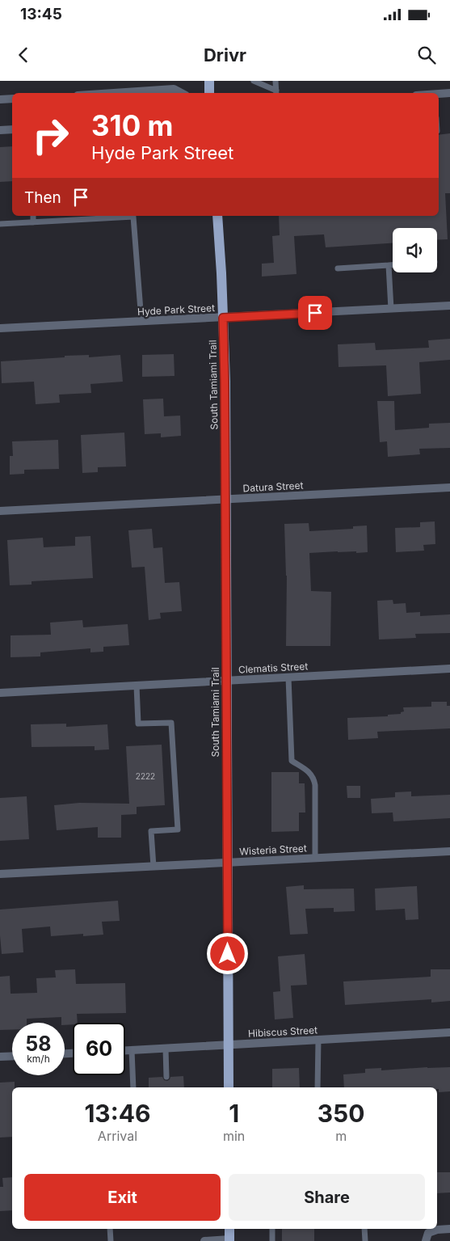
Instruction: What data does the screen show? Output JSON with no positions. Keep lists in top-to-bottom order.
{
  "streets": {
    "main road": ["South Tamiami Trail"],
    "street": [
      "Hyde Park Street",
      "Datura Street",
      "Clematis Street",
      "Wisteria Street",
      "Hibiscus Street"
    ]
  },
  "crossings": [
    ["Hyde Park Street", "South Tamiami Trail"],
    ["South Tamiami Trail", "Datura Street"],
    ["South Tamiami Trail", "Clematis Street"],
    ["South Tamiami Trail", "Wisteria Street"],
    ["South Tamiami Trail", "Hibiscus Street"]
  ],
  "house_numbers": ["2222"],
  "page": {
    "status": "13:45",
    "header": "Drivr",
    "turn": ["310 m", "Hyde Park Street"],
    "then": "Then",
    "speed": "58 km/h",
    "limit": "60",
    "eta": [
      "13:46",
      "Arrival",
      "1",
      "min",
      "350",
      "m"
    ],
    "buttons": ["Exit", "Share"]
  }
}
